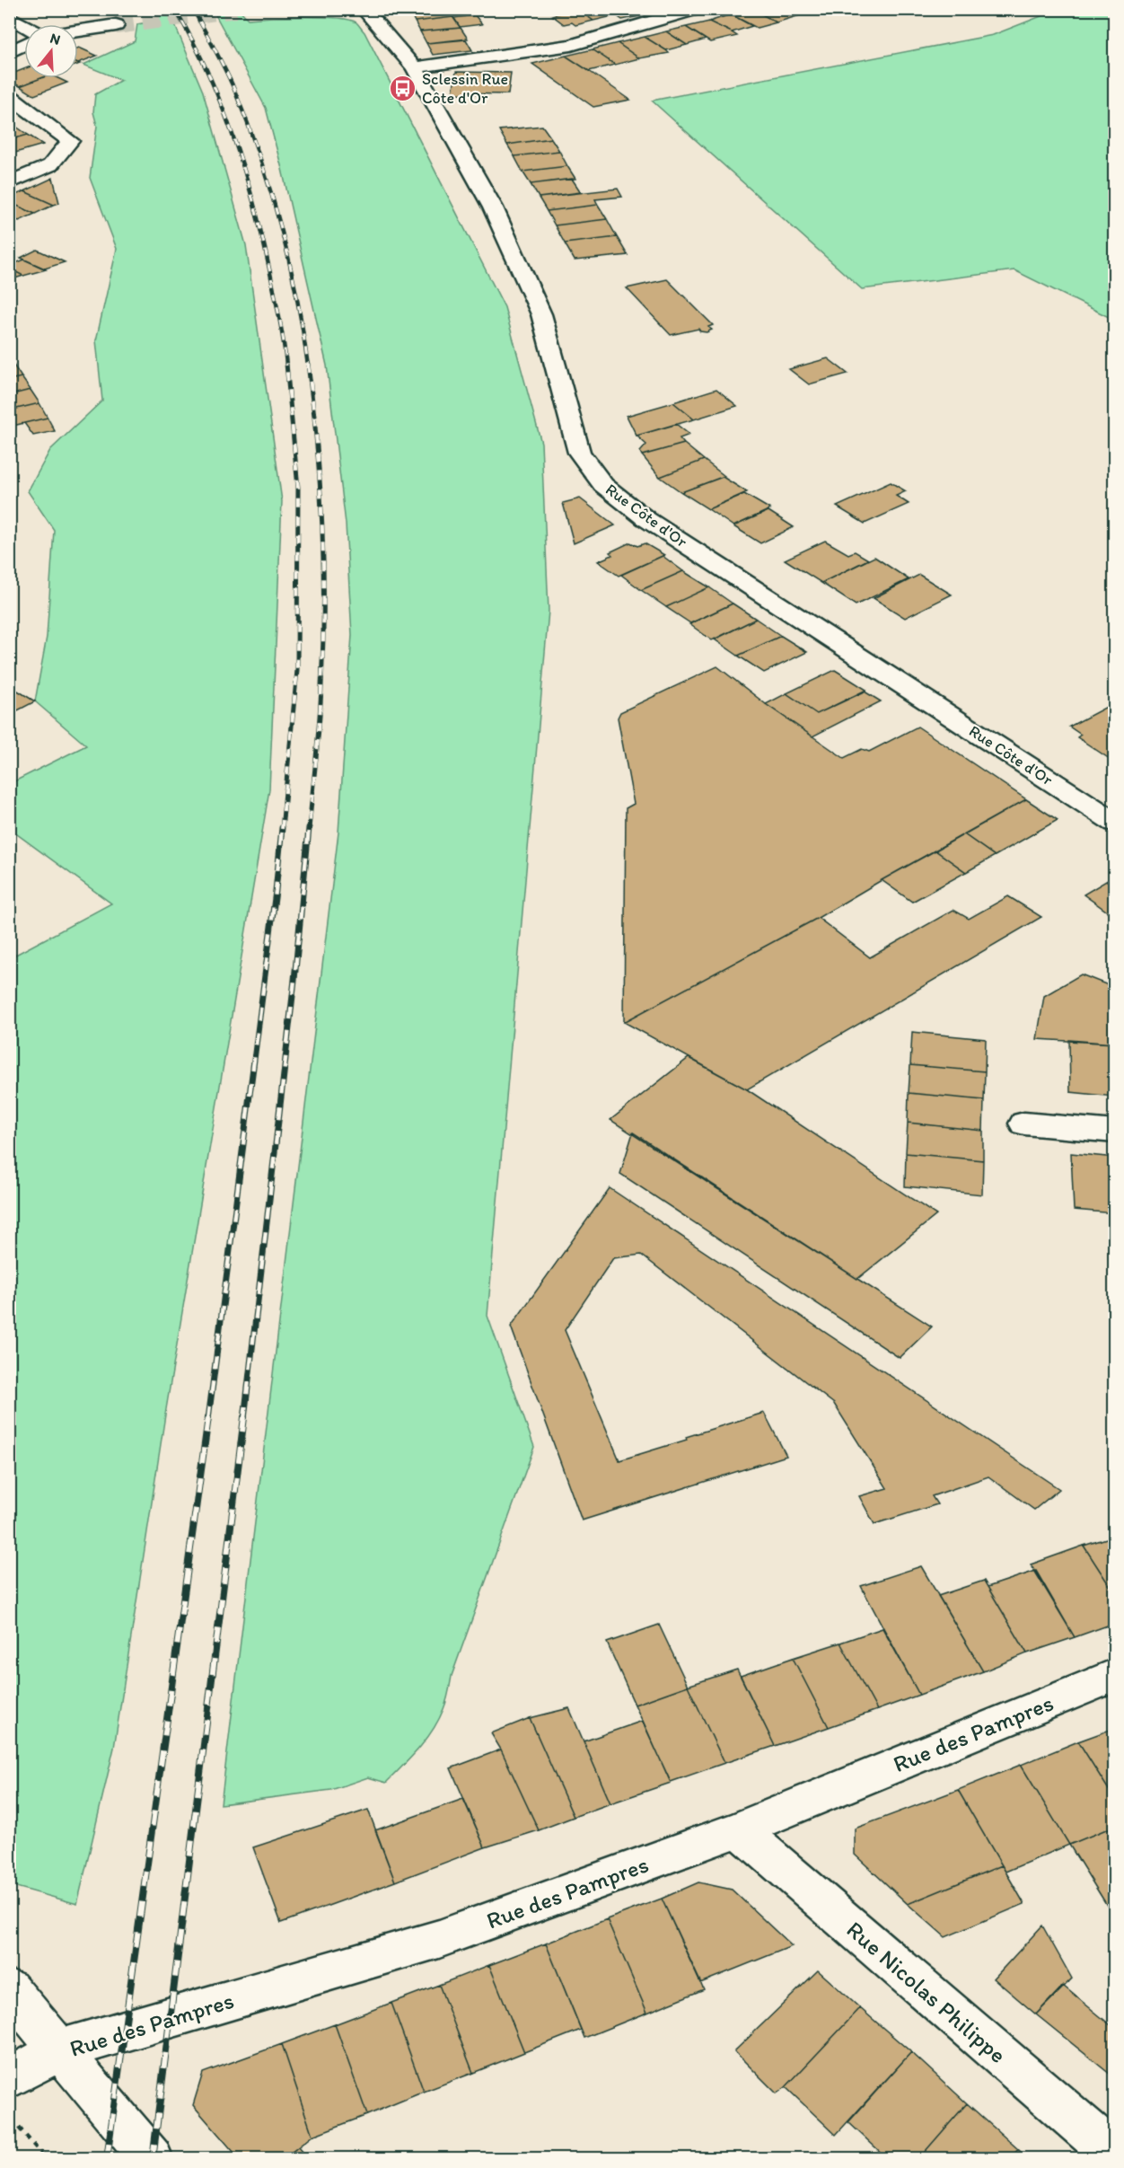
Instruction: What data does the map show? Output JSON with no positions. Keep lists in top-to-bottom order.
{
  "streets": {
    "street": ["Rue Côte d'Or", "Rue des Pampres", "Rue Nicolas Philippe"]
  },
  "crossings": [
    ["Rue des Pampres", "Rue Nicolas Philippe"]
  ],
  "places": {
    "bus stop": ["Sclessin Rue Côte d'Or"]
  },
  "north": "top"
}
